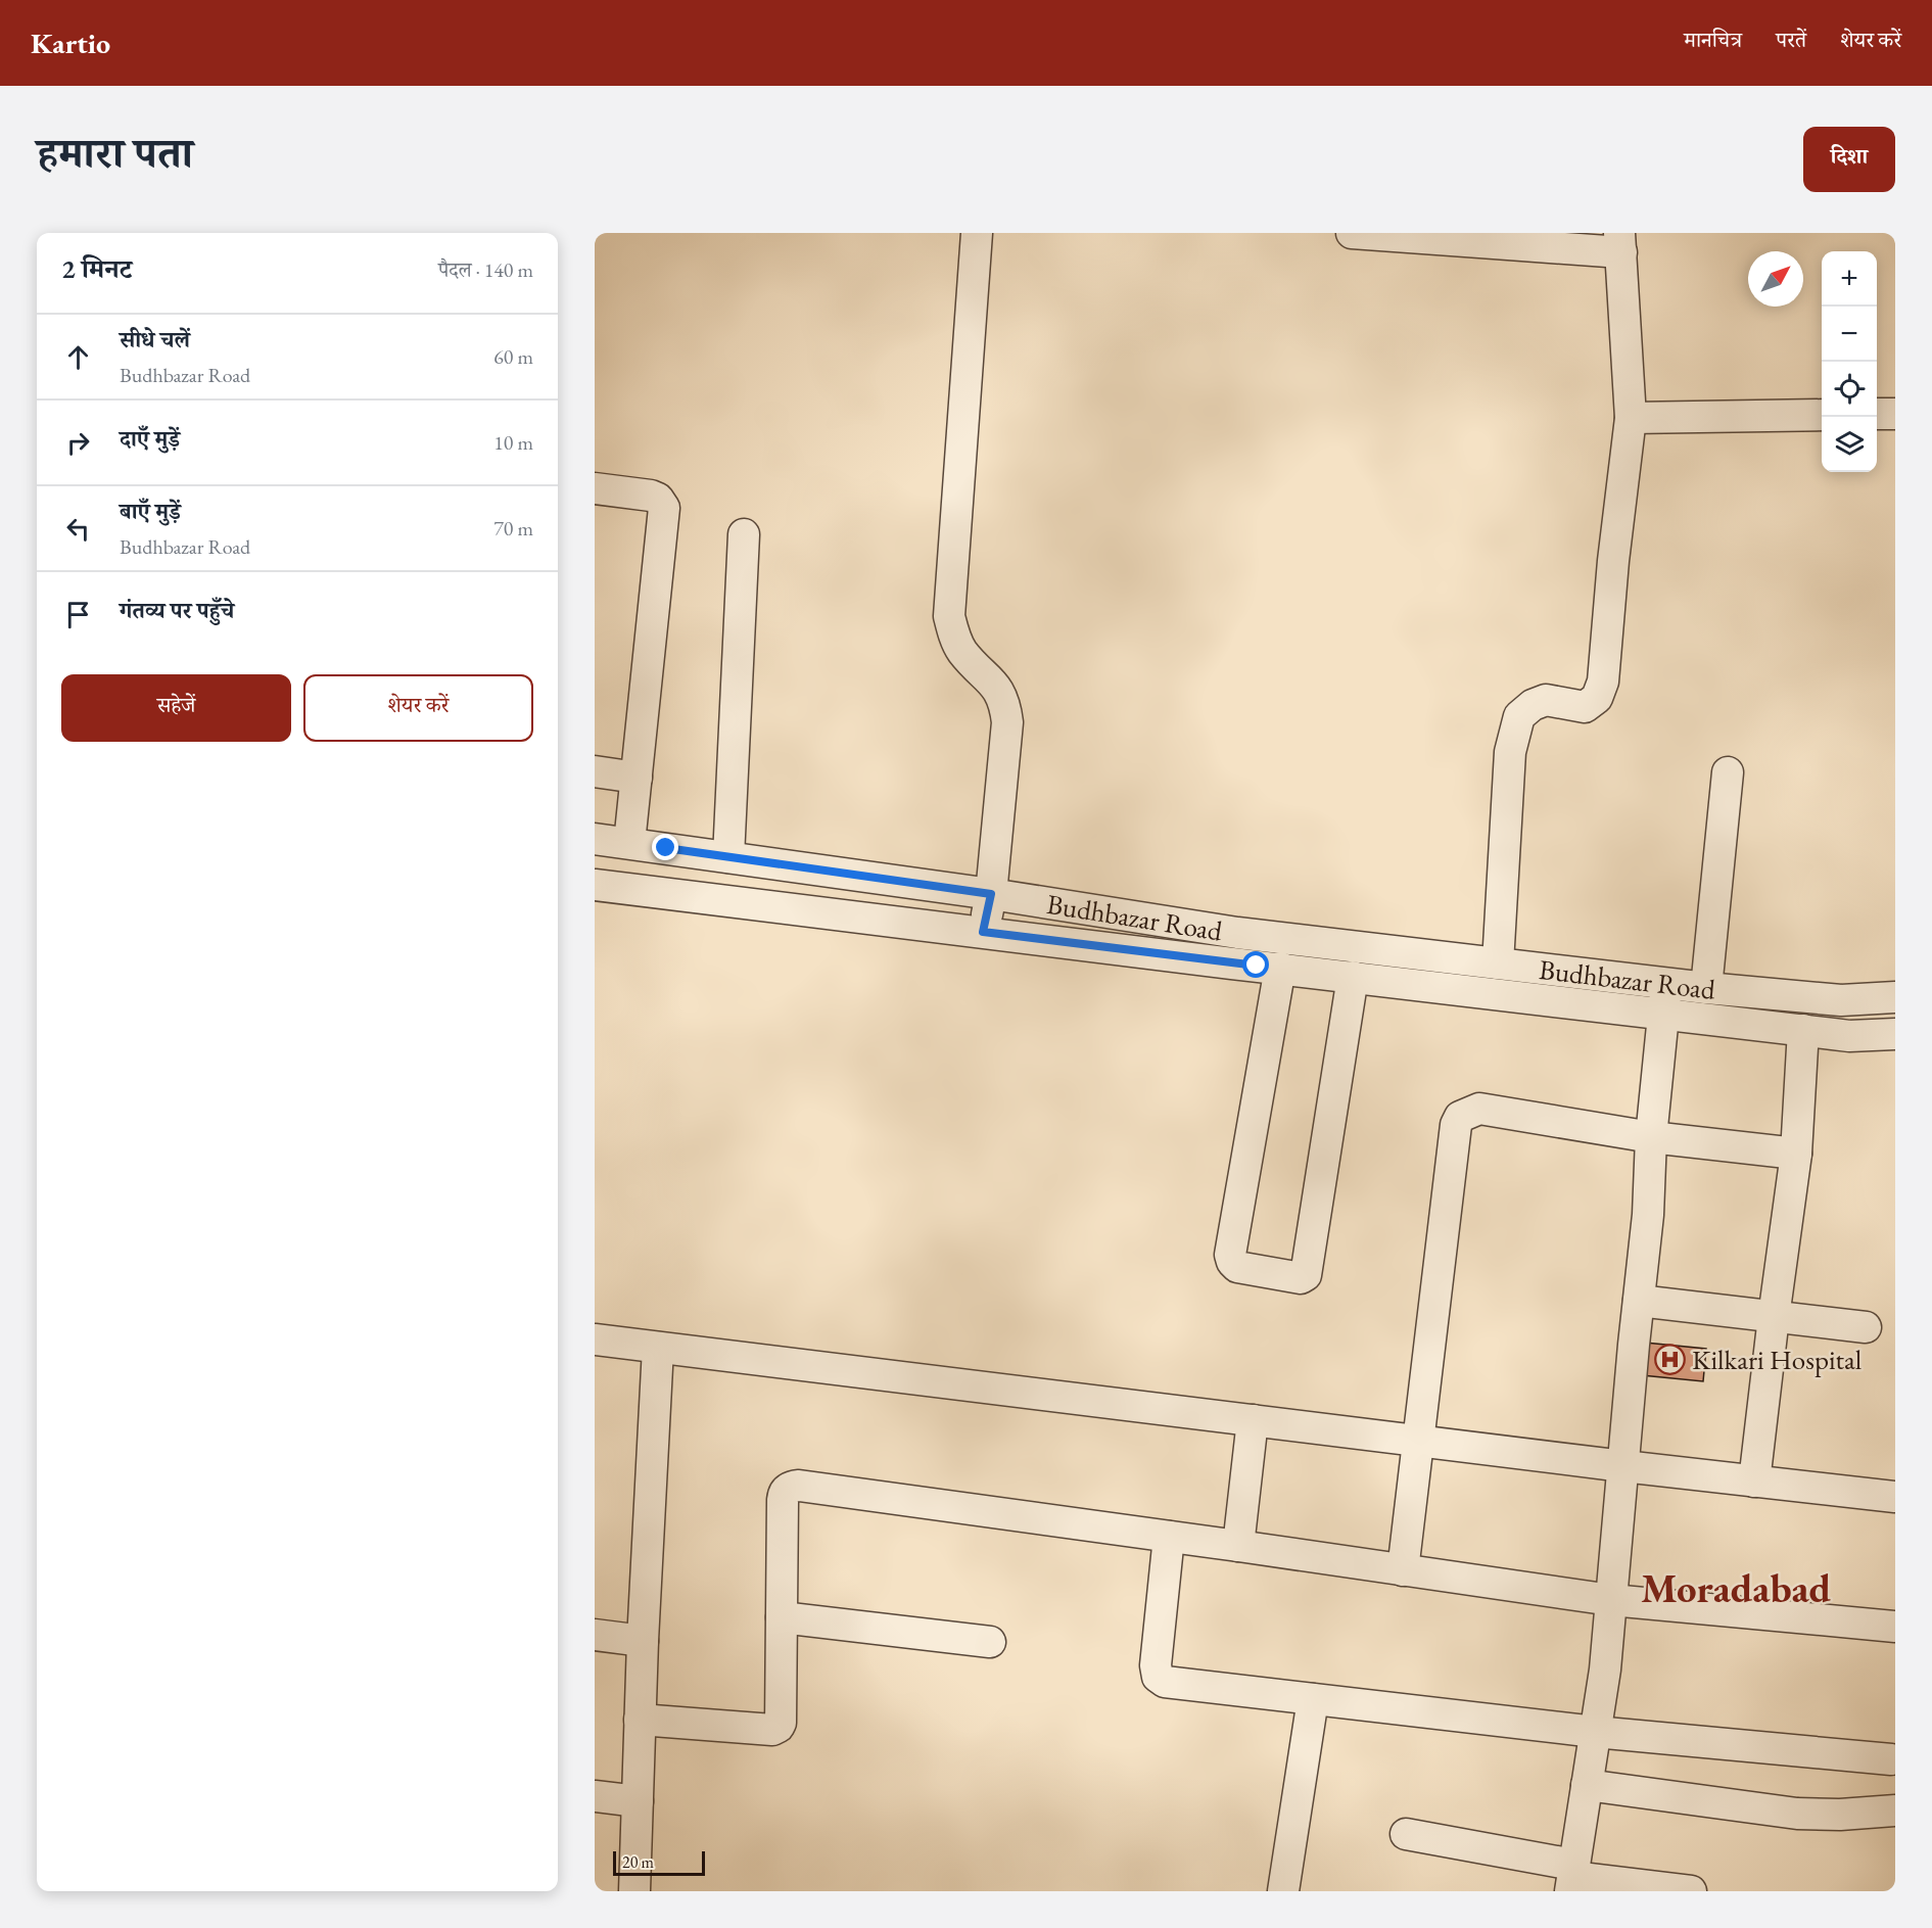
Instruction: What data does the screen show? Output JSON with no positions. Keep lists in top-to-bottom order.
{
  "streets": {
    "street": ["Budhbazar Road"]
  },
  "districts": ["Moradabad"],
  "places": {
    "hospital": ["Kilkari Hospital"]
  },
  "scale_bar": "20 m",
  "north": "top right",
  "page": {
    "header": "Kartio",
    "nav": ["मानचित्र", "परतें", "शेयर करें"],
    "title": "हमारा पता",
    "buttons": [
      "दिशा",
      ["सहेजें", "शेयर करें"]
    ],
    "heading": ["2 मिनट", "पैदल · 140 m"],
    "map_buttons": ["+", "−"],
    "list": [
      ["सीधे चलें", "Budhbazar Road", "60 m"],
      ["दाएँ मुड़ें", "10 m"],
      ["बाएँ मुड़ें", "Budhbazar Road", "70 m"],
      "गंतव्य पर पहुँचे"
    ],
    "scale": "20 m"
  }
}
